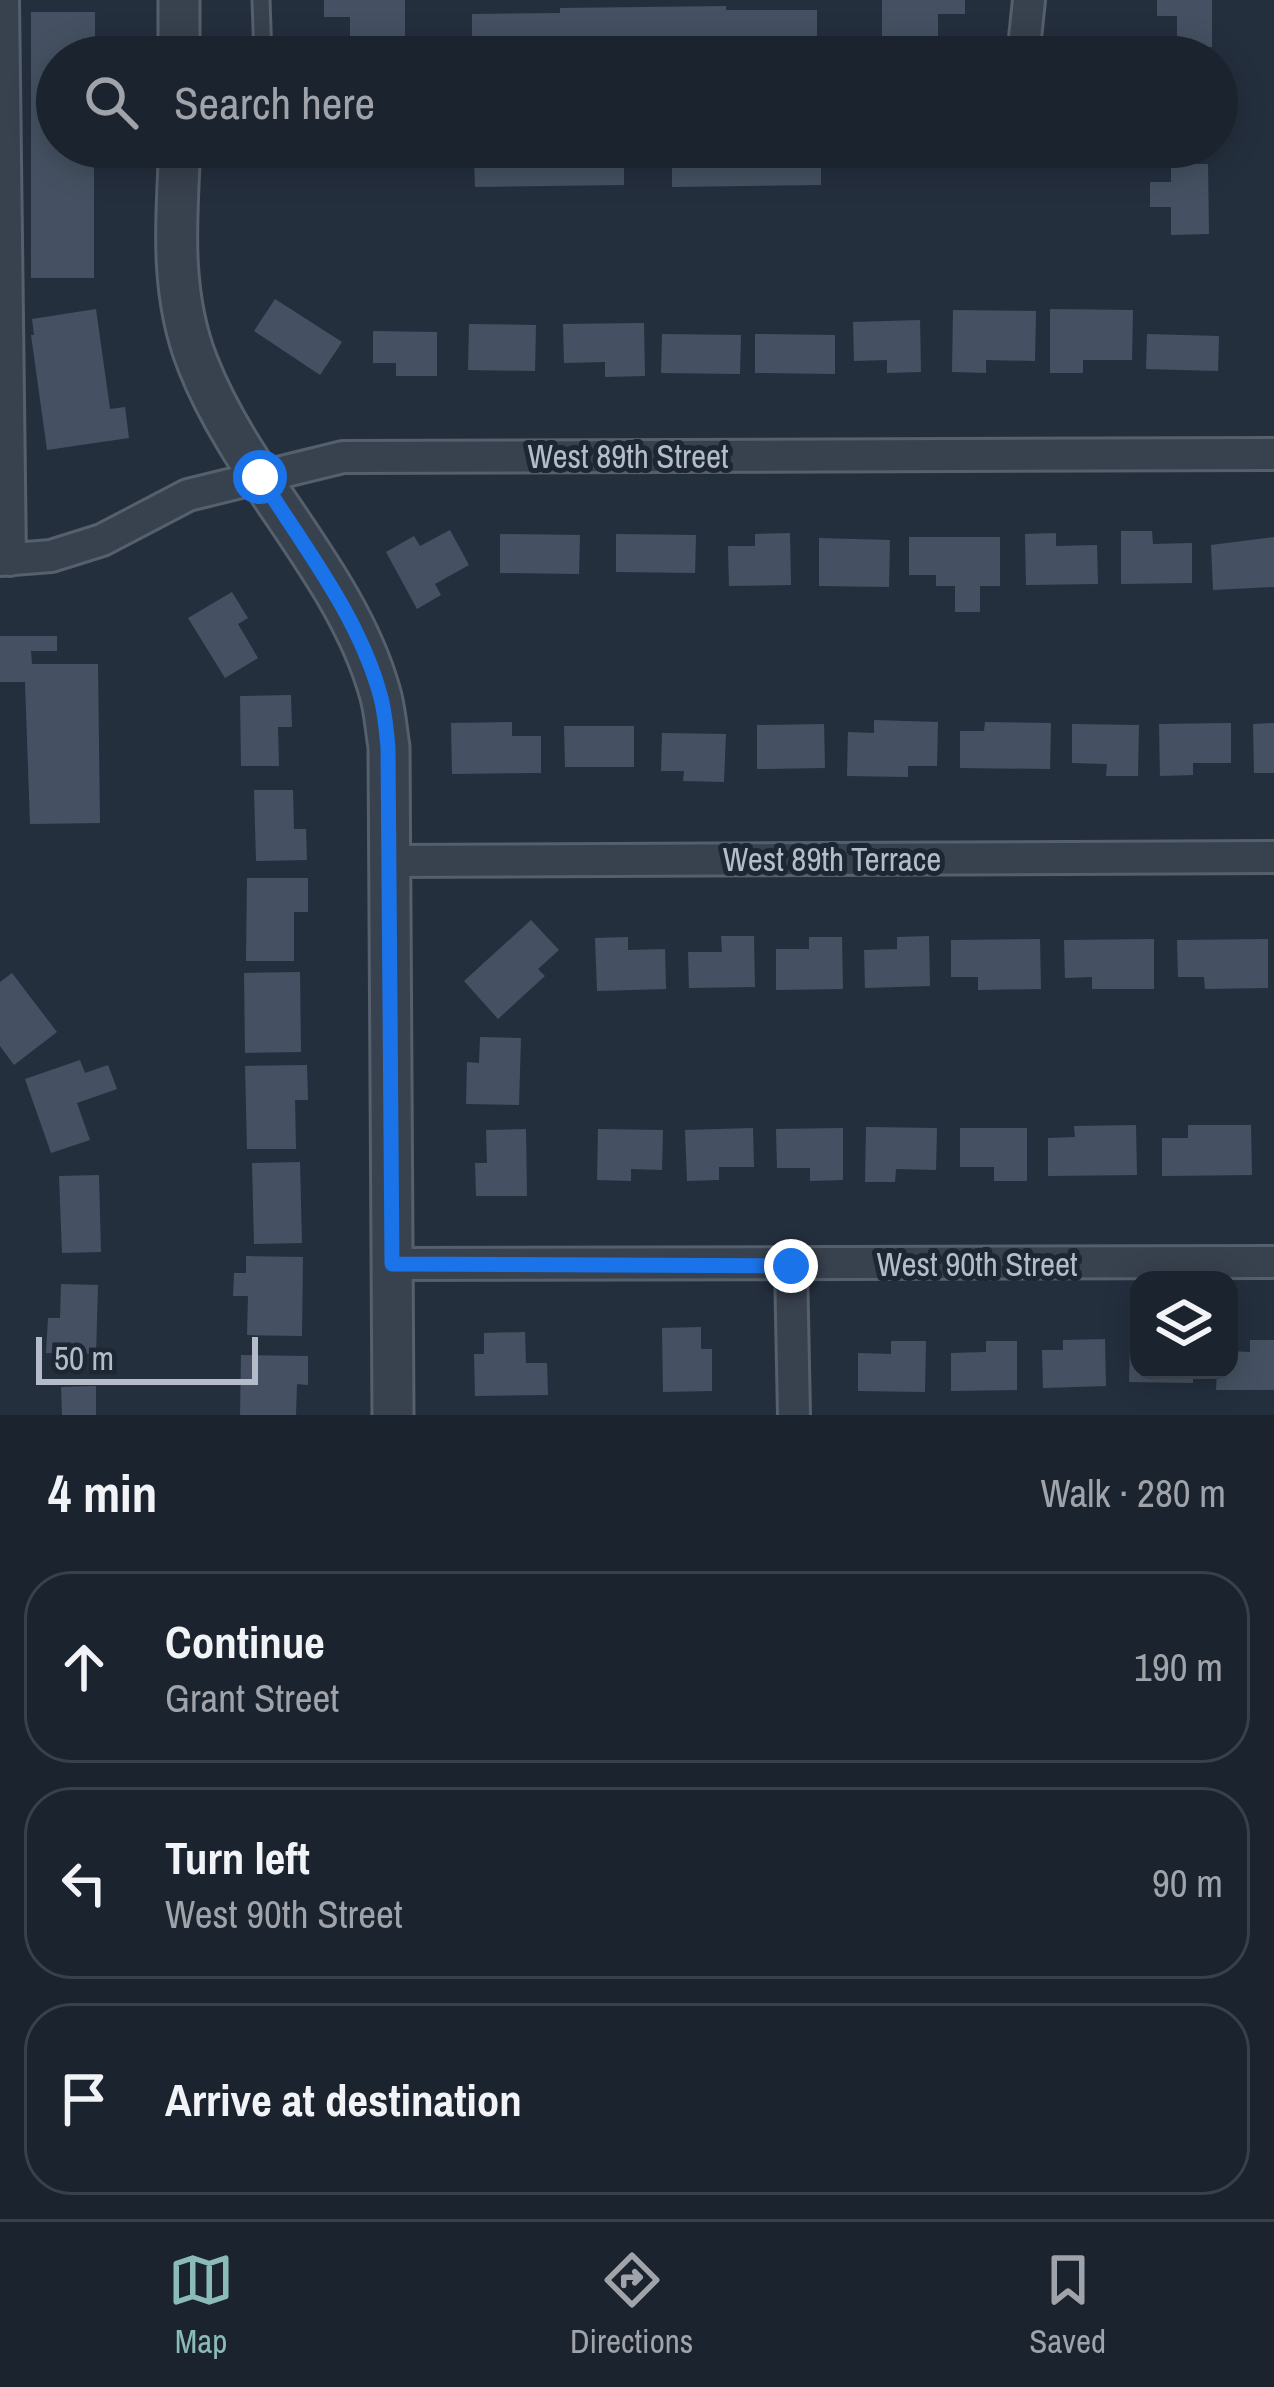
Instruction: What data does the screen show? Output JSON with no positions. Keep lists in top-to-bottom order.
{
  "streets": {
    "street": ["West 89th Street", "West 89th Terrace", "West 90th Street"]
  },
  "scale_bar": "50 m",
  "page": {
    "search": "Search here",
    "scale": "50 m",
    "heading": ["4 min", "Walk · 280 m"],
    "list": [
      ["Continue", "Grant Street", "190 m"],
      ["Turn left", "West 90th Street", "90 m"],
      "Arrive at destination"
    ],
    "nav": ["Map", "Directions", "Saved"]
  }
}
